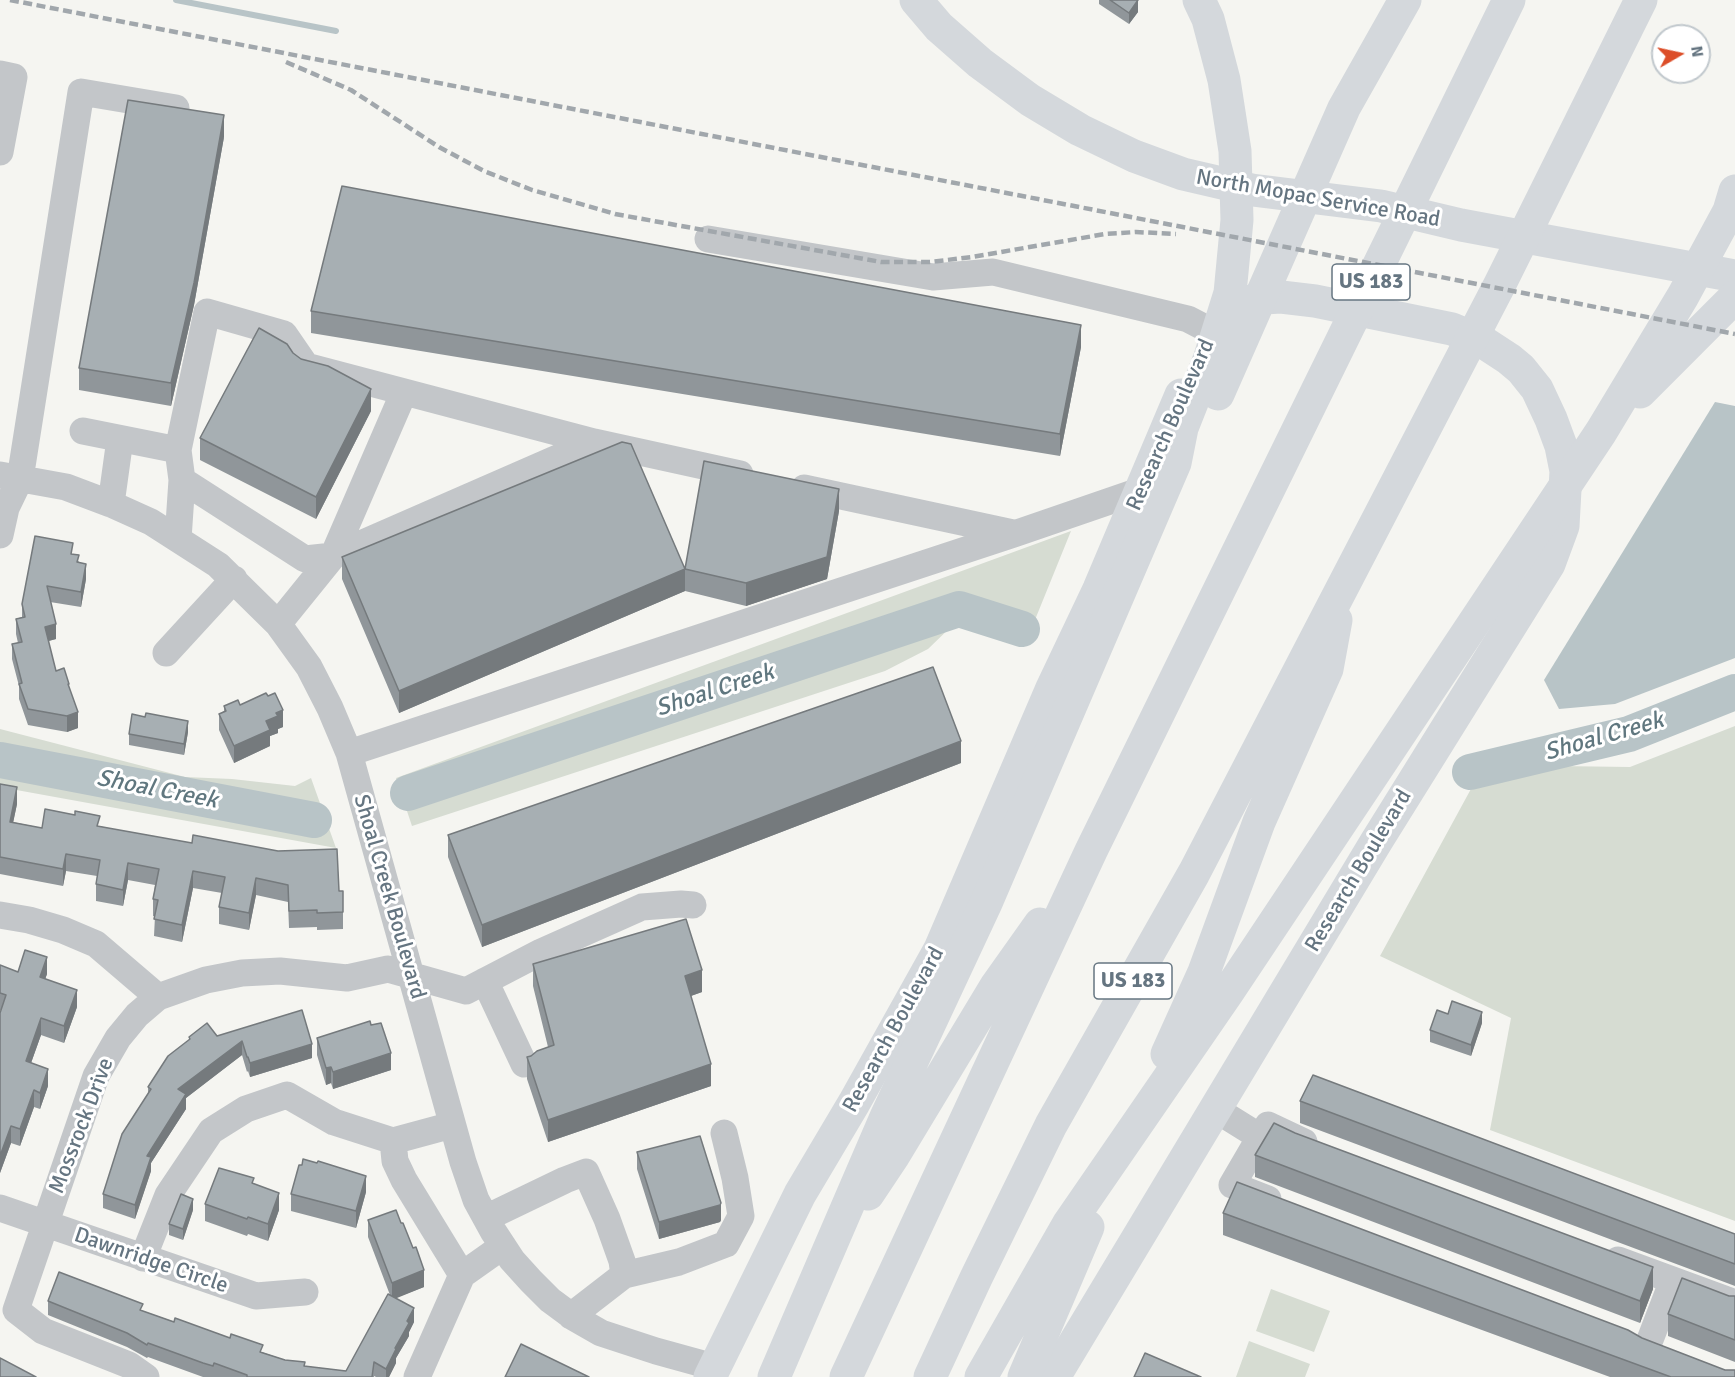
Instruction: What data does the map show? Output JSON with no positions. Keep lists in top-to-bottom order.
{
  "streets": {
    "main road": ["North Mopac Service Road", "US 183", "Research Boulevard"],
    "street": ["Shoal Creek Boulevard", "Mossrock Drive", "Dawnridge Circle"]
  },
  "crossings": [
    ["Research Boulevard", "Shoal Creek Boulevard"],
    ["Shoal Creek Boulevard", "Mossrock Drive"],
    ["Mossrock Drive", "Dawnridge Circle"]
  ],
  "water": ["Shoal Creek"],
  "north": "right"
}
